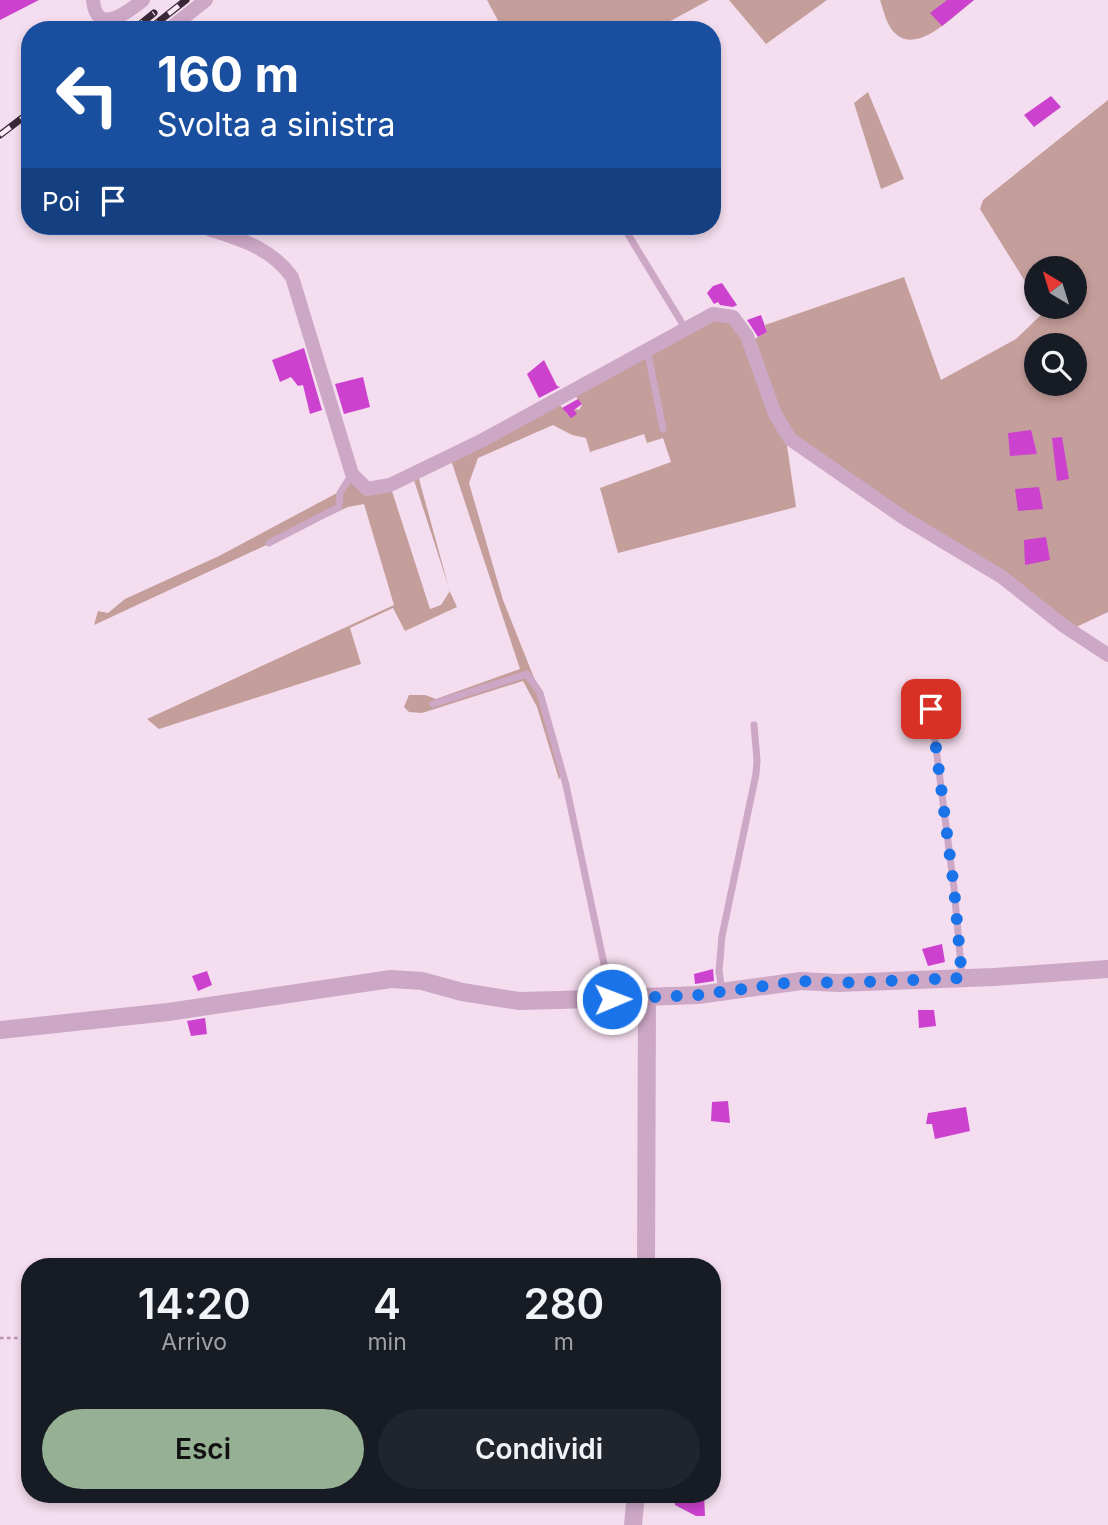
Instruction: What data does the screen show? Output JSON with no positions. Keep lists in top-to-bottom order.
{
  "north": "top left",
  "page": {
    "turn": ["160 m", "Svolta a sinistra"],
    "then": "Poi",
    "eta": [
      "14:20",
      "Arrivo",
      "4",
      "min",
      "280",
      "m"
    ],
    "buttons": ["Esci", "Condividi"]
  }
}
